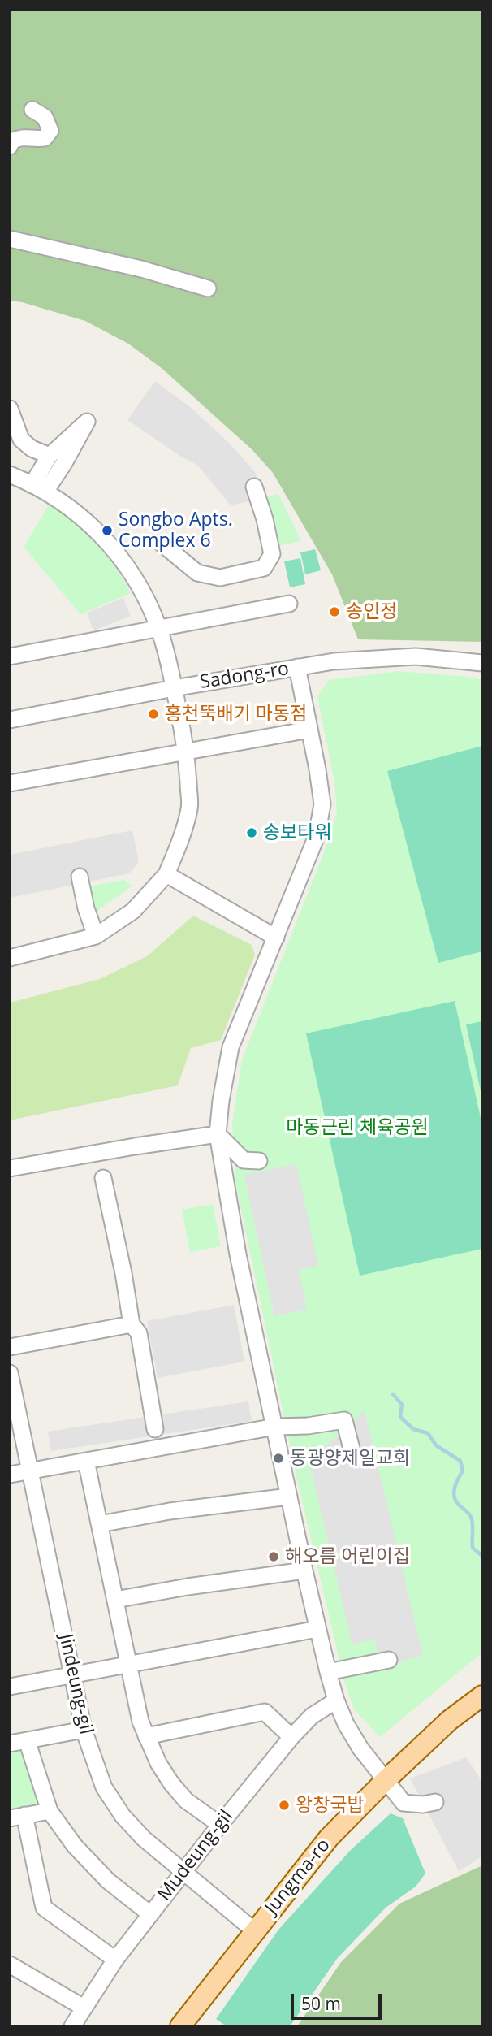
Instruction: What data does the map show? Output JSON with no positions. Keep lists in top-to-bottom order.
{
  "streets": {
    "main road": ["Jungma-ro"],
    "street": ["Sadong-ro", "Jindeung-gil", "Mudeung-gil"]
  },
  "crossings": [
    ["Jindeung-gil", "Mudeung-gil"],
    ["Jindeung-gil", "Jungma-ro"]
  ],
  "parks": ["마동근린 체육공원"],
  "places": [
    "Songbo Apts. Complex 6",
    "송인정",
    "홍천뚝배기 마동점",
    "송보타워",
    "동광양제일교회",
    "해오름 어린이집",
    "왕창국밥"
  ],
  "scale_bar": "50 m"
}
